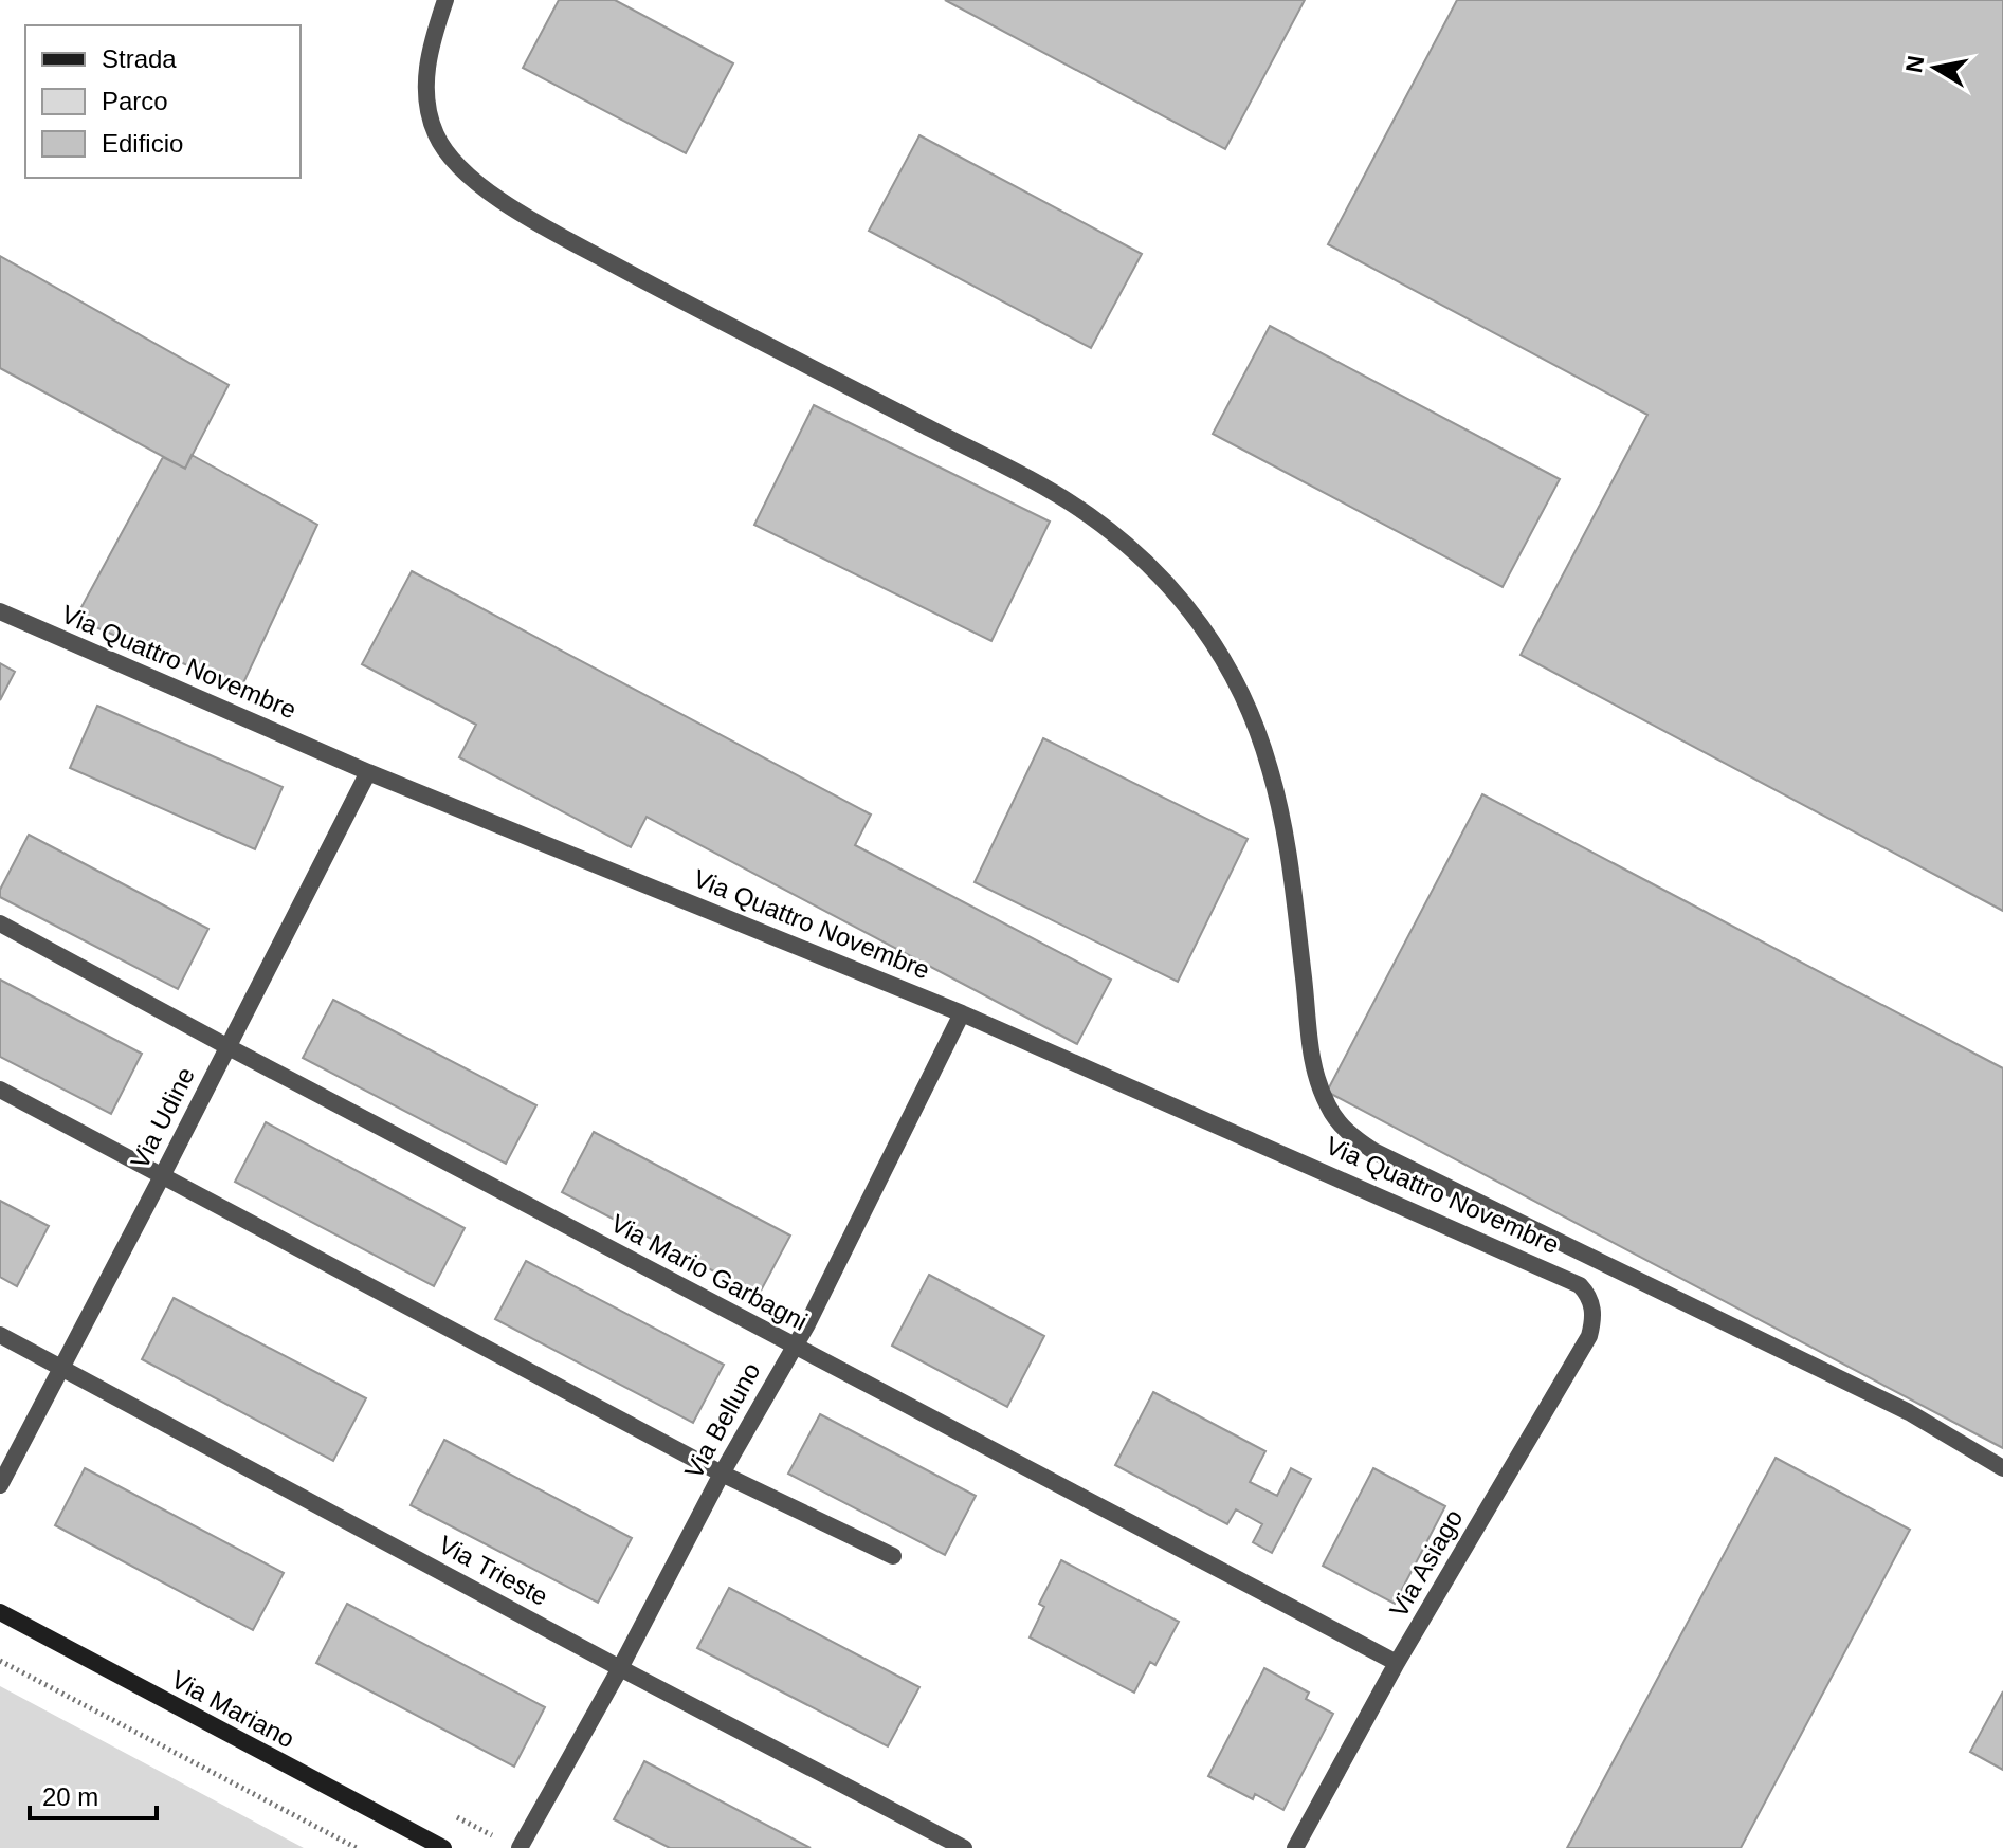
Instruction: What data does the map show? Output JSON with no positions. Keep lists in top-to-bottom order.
{
  "streets": {
    "street": [
      "Via Quattro Novembre",
      "Via Udine",
      "Via Mario Garbagni",
      "Via Belluno",
      "Via Asiago",
      "Via Trieste",
      "Via Mariano"
    ]
  },
  "crossings": [
    ["Via Quattro Novembre", "Via Udine"],
    ["Via Quattro Novembre", "Via Belluno"],
    ["Via Quattro Novembre", "Via Asiago"],
    ["Via Udine", "Via Mario Garbagni"],
    ["Via Udine", "Via Trieste"],
    ["Via Mario Garbagni", "Via Belluno"],
    ["Via Mario Garbagni", "Via Asiago"],
    ["Via Belluno", "Via Trieste"]
  ],
  "legend": ["Strada", "Parco", "Edificio"],
  "scale_bar": "20 m",
  "north": "left"
}
